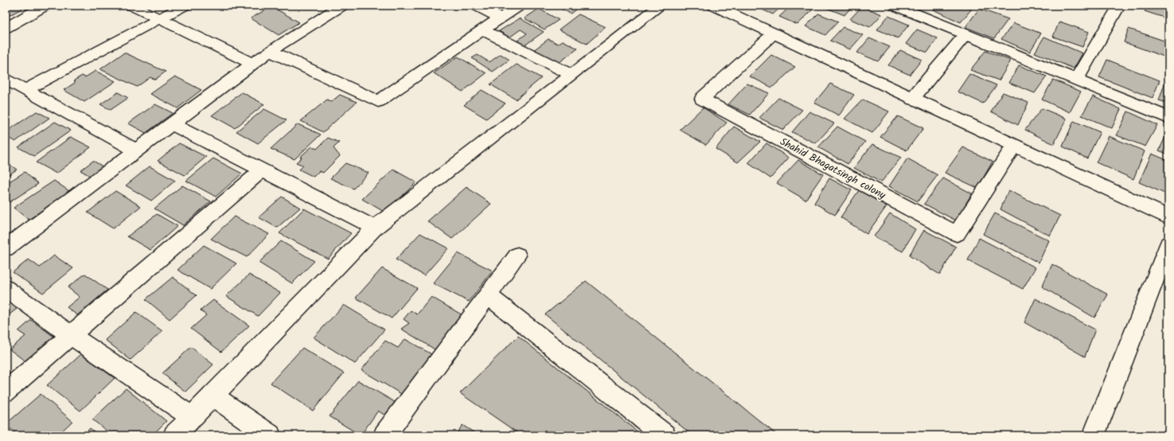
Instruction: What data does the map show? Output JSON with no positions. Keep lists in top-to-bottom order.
{
  "streets": {
    "street": ["Shahid Bhagatsingh colony"]
  }
}
